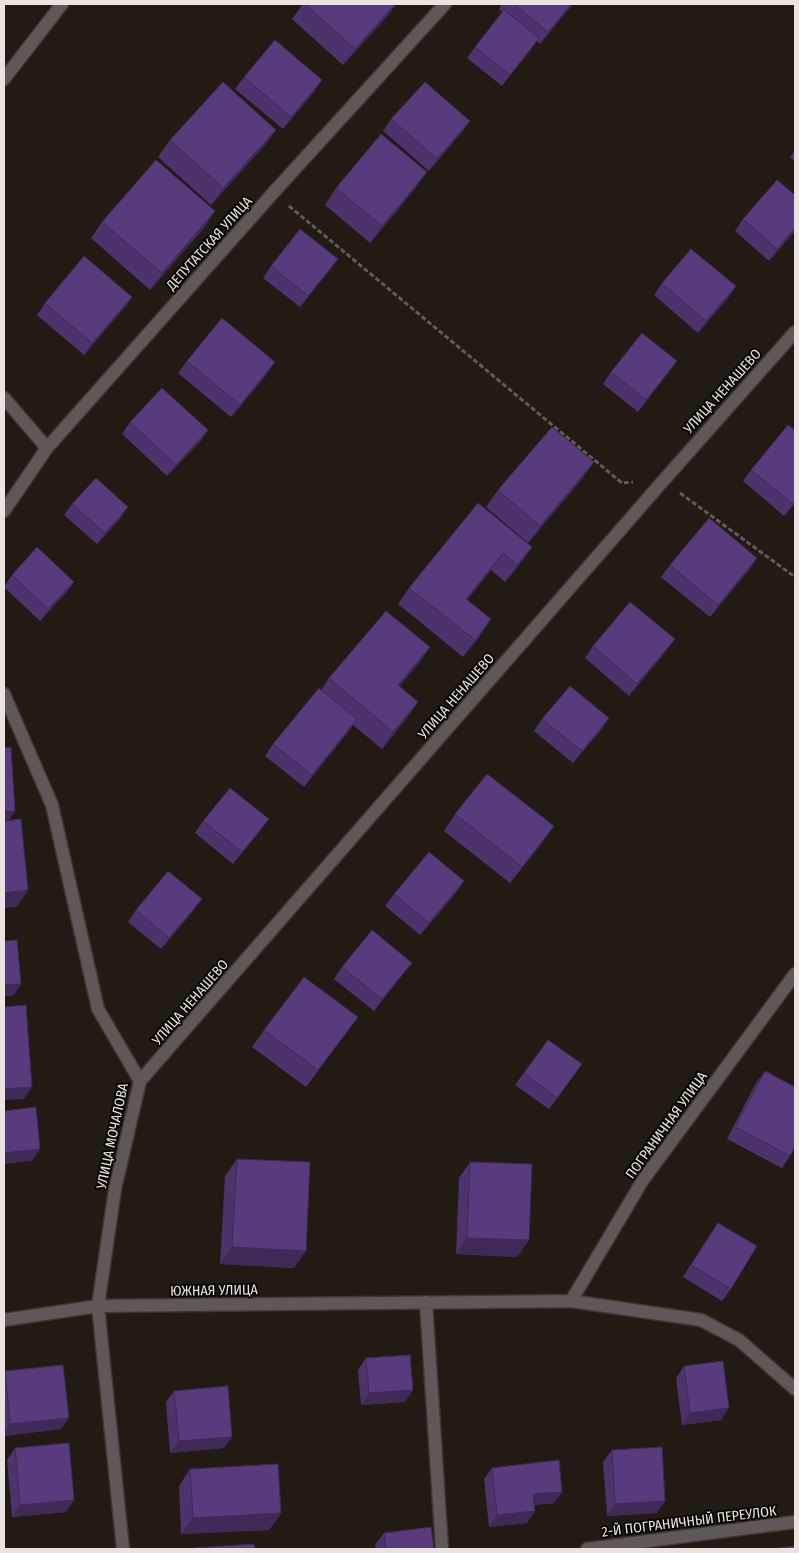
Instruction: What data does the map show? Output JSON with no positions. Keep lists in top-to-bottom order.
{
  "streets": {
    "street": [
      "ДЕПУТАТСКАЯ УЛИЦА",
      "УЛИЦА НЕНАШЕВО",
      "ПОГРАНИЧНАЯ УЛИЦА",
      "УЛИЦА МОЧАЛОВА",
      "ЮЖНАЯ УЛИЦА",
      "2-Й ПОГРАНИЧНЫЙ ПЕРЕУЛОК"
    ]
  },
  "crossings": [
    ["УЛИЦА НЕНАШЕВО", "УЛИЦА МОЧАЛОВА"],
    ["ПОГРАНИЧНАЯ УЛИЦА", "ЮЖНАЯ УЛИЦА"],
    ["УЛИЦА МОЧАЛОВА", "ЮЖНАЯ УЛИЦА"]
  ]
}
